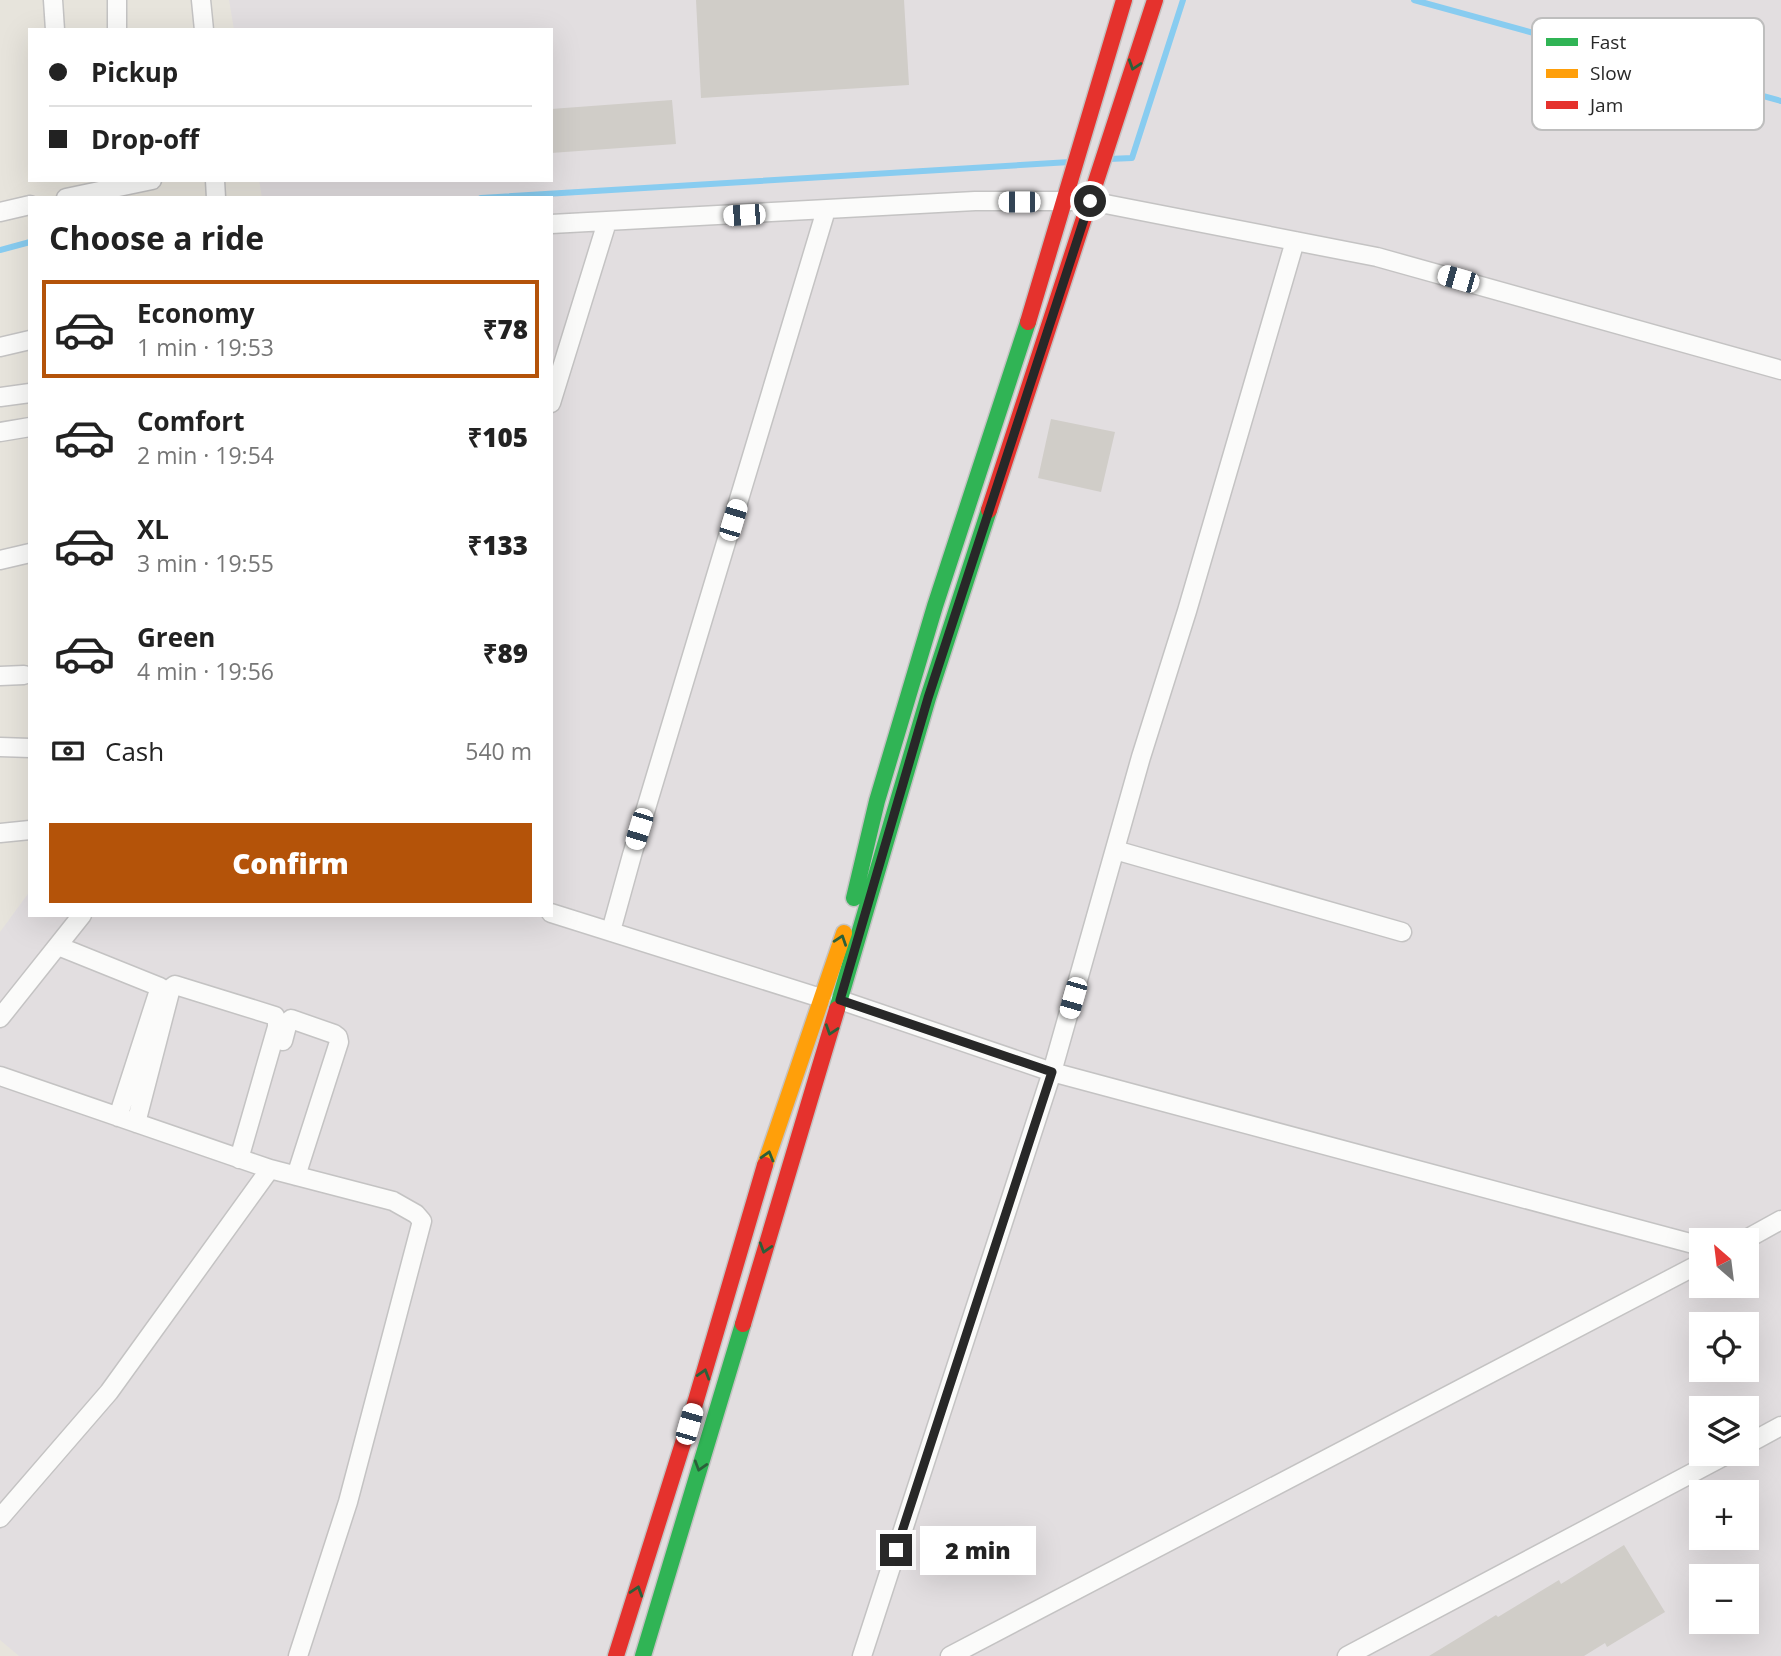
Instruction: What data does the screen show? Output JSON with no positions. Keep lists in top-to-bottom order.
{
  "legend": ["Fast", "Slow", "Jam"],
  "north": "top left",
  "page": {
    "banner": ["Pickup", "Drop-off"],
    "heading": "Choose a ride",
    "list": [
      {
        "name": "Economy",
        "note": "1 min · 19:53",
        "value": "₹78"
      },
      {
        "name": "Comfort",
        "note": "2 min · 19:54",
        "value": "₹105"
      },
      {
        "name": "XL",
        "note": "3 min · 19:55",
        "value": "₹133"
      },
      {
        "name": "Green",
        "note": "4 min · 19:56",
        "value": "₹89"
      }
    ],
    "pay": ["Cash", "540 m"],
    "buttons": "Confirm",
    "map_buttons": ["+", "−"],
    "bubble": "2 min"
  }
}
